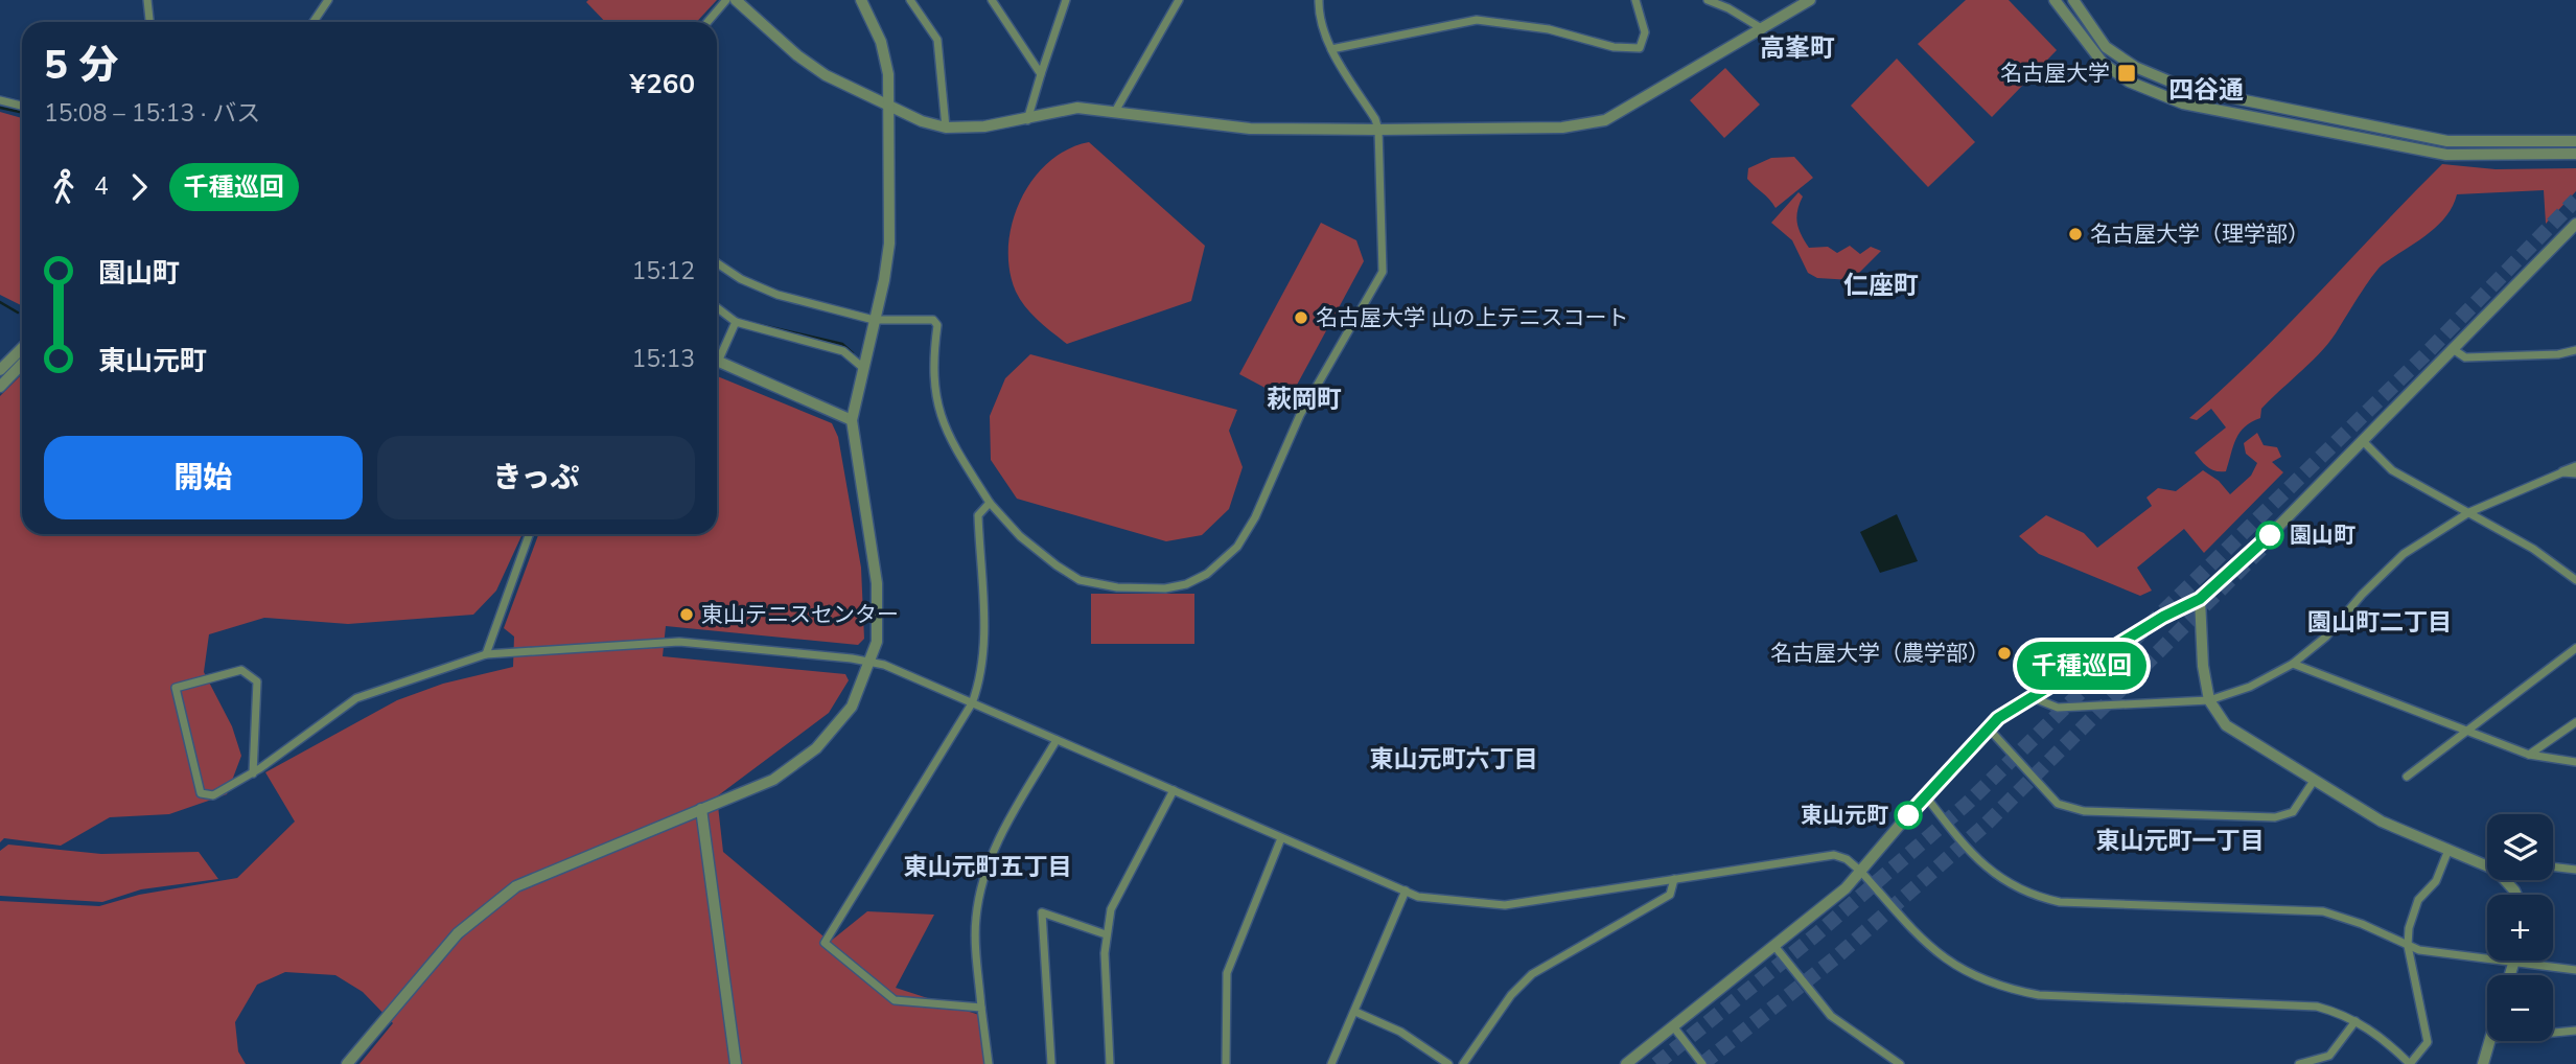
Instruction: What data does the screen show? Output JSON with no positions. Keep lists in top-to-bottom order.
{
  "districts": [
    "高峯町",
    "四谷通",
    "仁座町",
    "萩岡町",
    "園山町二丁目",
    "東山元町六丁目",
    "東山元町一丁目",
    "東山元町五丁目"
  ],
  "places": {
    "transit": ["名古屋大学"],
    "other": [
      "名古屋大学（理学部）",
      "名古屋大学 山の上テニスコート",
      "園山町",
      "東山テニスセンター",
      "名古屋大学（農学部）",
      "東山元町"
    ]
  },
  "lines": ["bus line 千種巡回"],
  "page": {
    "on_map": "千種巡回",
    "heading": ["5 分", "15:08 – 15:13 · バス", "¥260"],
    "legs": ["4", "千種巡回"],
    "list": [
      {
        "name": "園山町",
        "value": "15:12"
      },
      {
        "name": "東山元町",
        "value": "15:13"
      }
    ],
    "buttons": ["開始", "きっぷ"],
    "map_buttons": ["+", "−"]
  }
}
